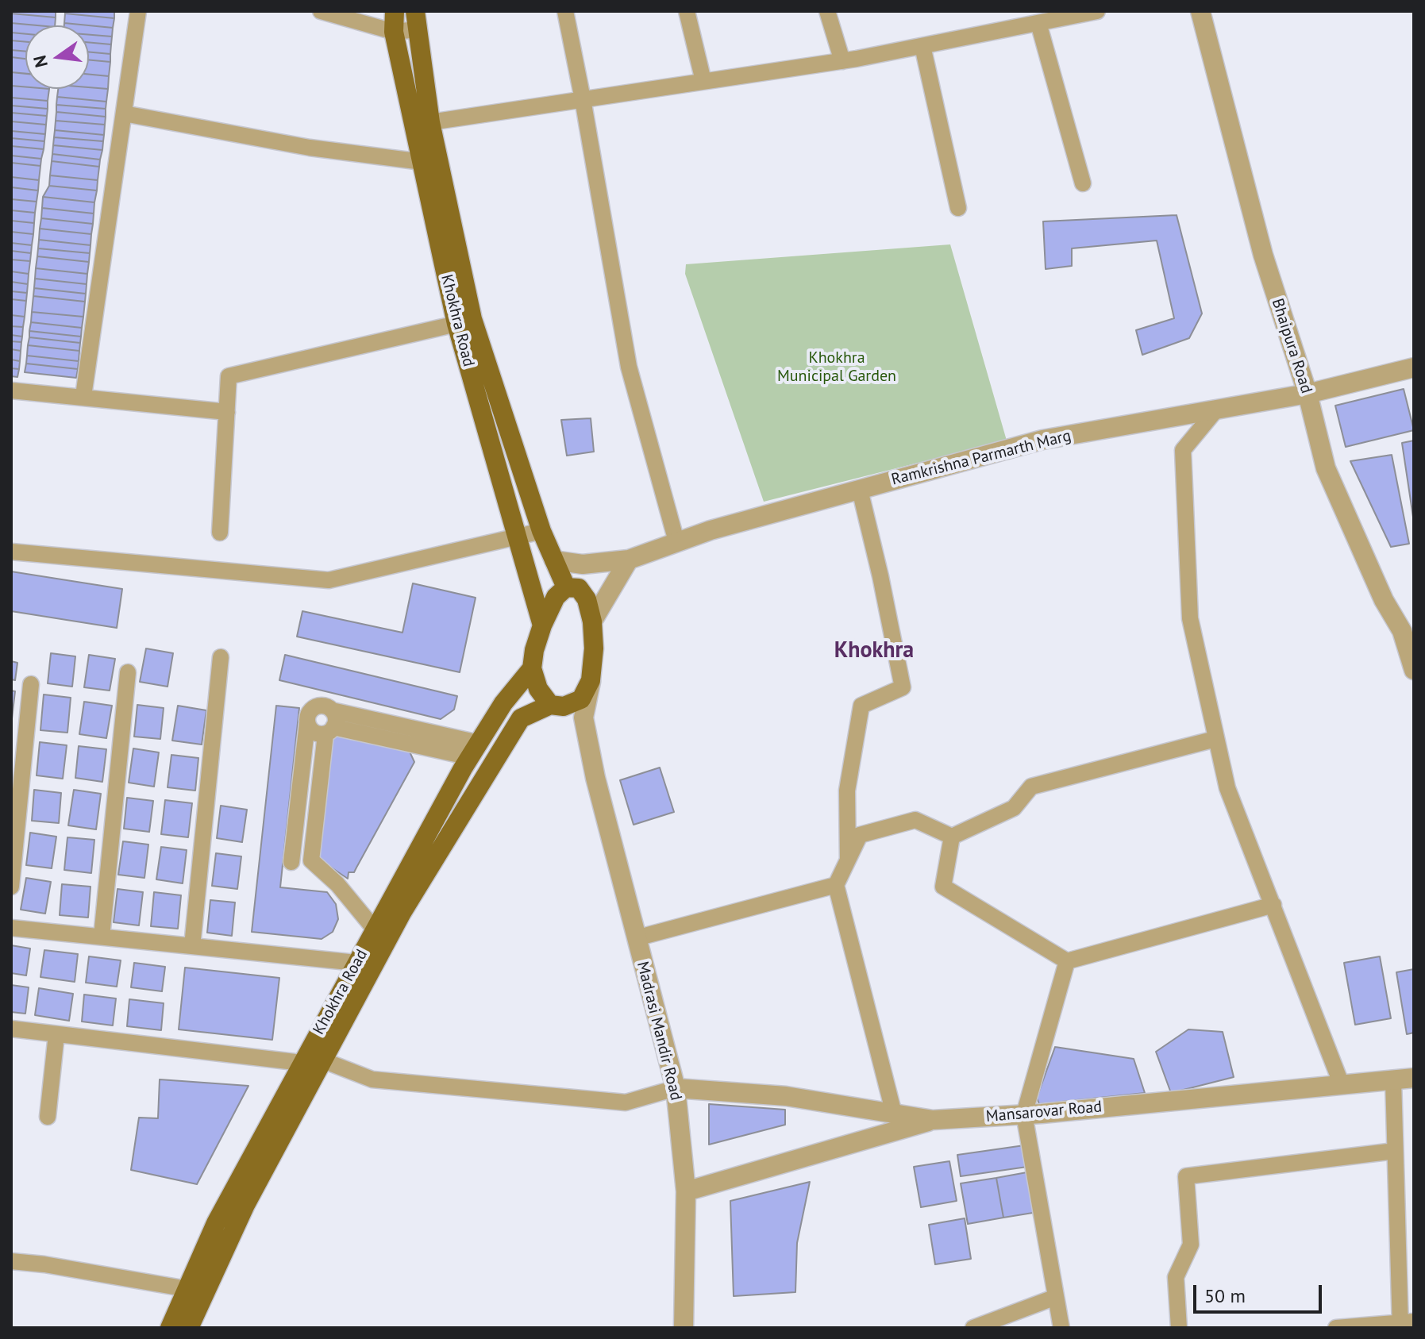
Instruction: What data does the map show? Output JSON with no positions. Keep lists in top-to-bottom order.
{
  "streets": {
    "main road": ["Khokhra Road"],
    "street": [
      "Bhaipura Road",
      "Ramkrishna Parmarth Marg",
      "Madrasi Mandir Road",
      "Mansarovar Road"
    ]
  },
  "crossings": [
    ["Khokhra Road", "Ramkrishna Parmarth Marg"],
    ["Bhaipura Road", "Ramkrishna Parmarth Marg"],
    ["Madrasi Mandir Road", "Mansarovar Road"]
  ],
  "districts": ["Khokhra"],
  "parks": ["Khokhra Municipal Garden"],
  "scale_bar": "50 m",
  "north": "left"
}
